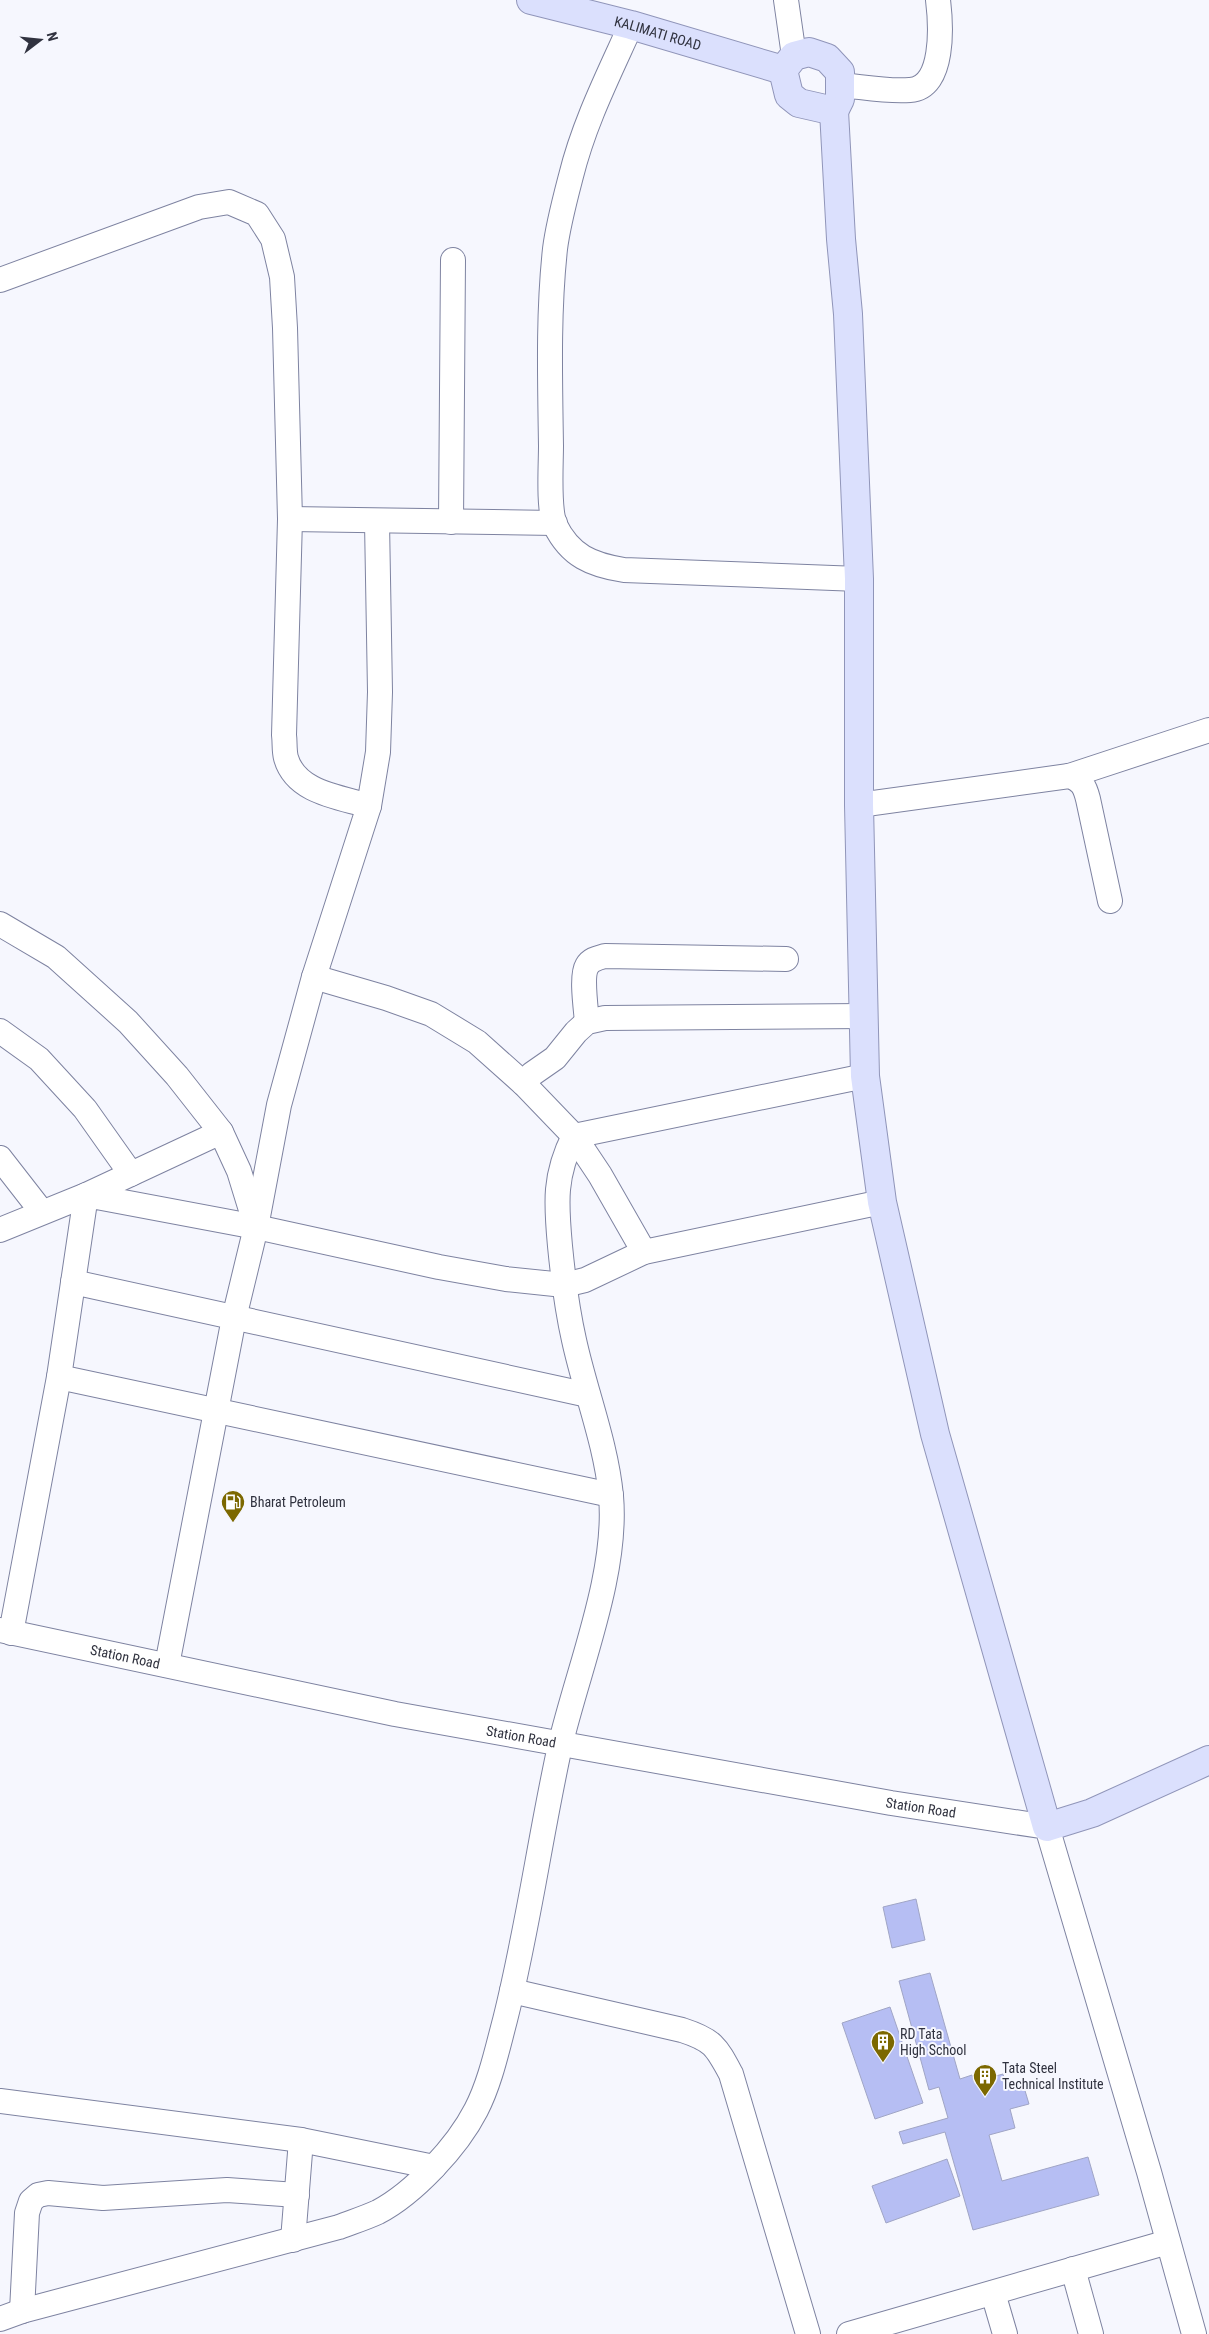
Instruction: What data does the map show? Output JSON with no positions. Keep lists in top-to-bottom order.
{
  "streets": {
    "main road": ["KALIMATI ROAD"],
    "street": ["Station Road"]
  },
  "places": {
    "fuel station": ["Bharat Petroleum"],
    "building": ["RD Tata High School", "Tata Steel Technical Institute"]
  },
  "north": "right"
}
